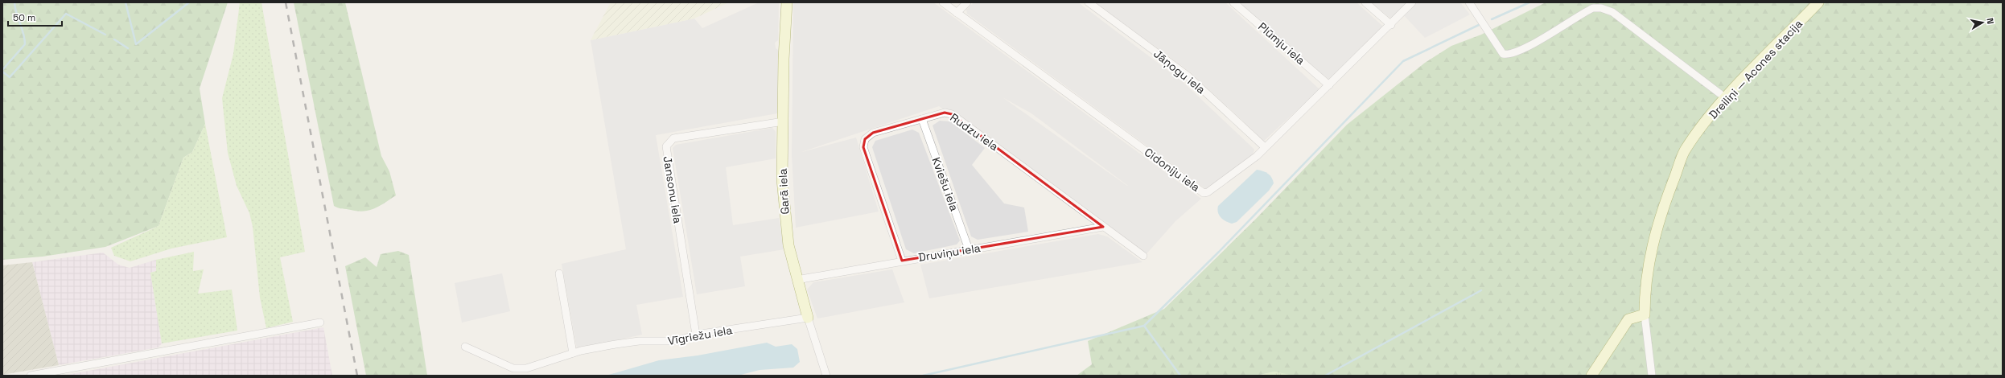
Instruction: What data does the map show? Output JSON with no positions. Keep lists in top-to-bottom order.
{
  "streets": {
    "street": [
      "Plūmju iela",
      "Dreiliņi — Acones stacija",
      "Jāņogu iela",
      "Rudzu iela",
      "Cidoniju iela",
      "Kviešu iela",
      "Jansonu iela",
      "Garā iela",
      "Druviņu iela",
      "Vīgriežu iela"
    ]
  },
  "crossings": [
    ["Plūmju iela", "Cidoniju iela"],
    ["Jāņogu iela", "Cidoniju iela"],
    ["Rudzu iela", "Kviešu iela"],
    ["Rudzu iela", "Druviņu iela"],
    ["Kviešu iela", "Druviņu iela"],
    ["Jansonu iela", "Garā iela"],
    ["Jansonu iela", "Vīgriežu iela"],
    ["Garā iela", "Druviņu iela"],
    ["Garā iela", "Vīgriežu iela"]
  ],
  "scale_bar": "50 m",
  "north": "right"
}
